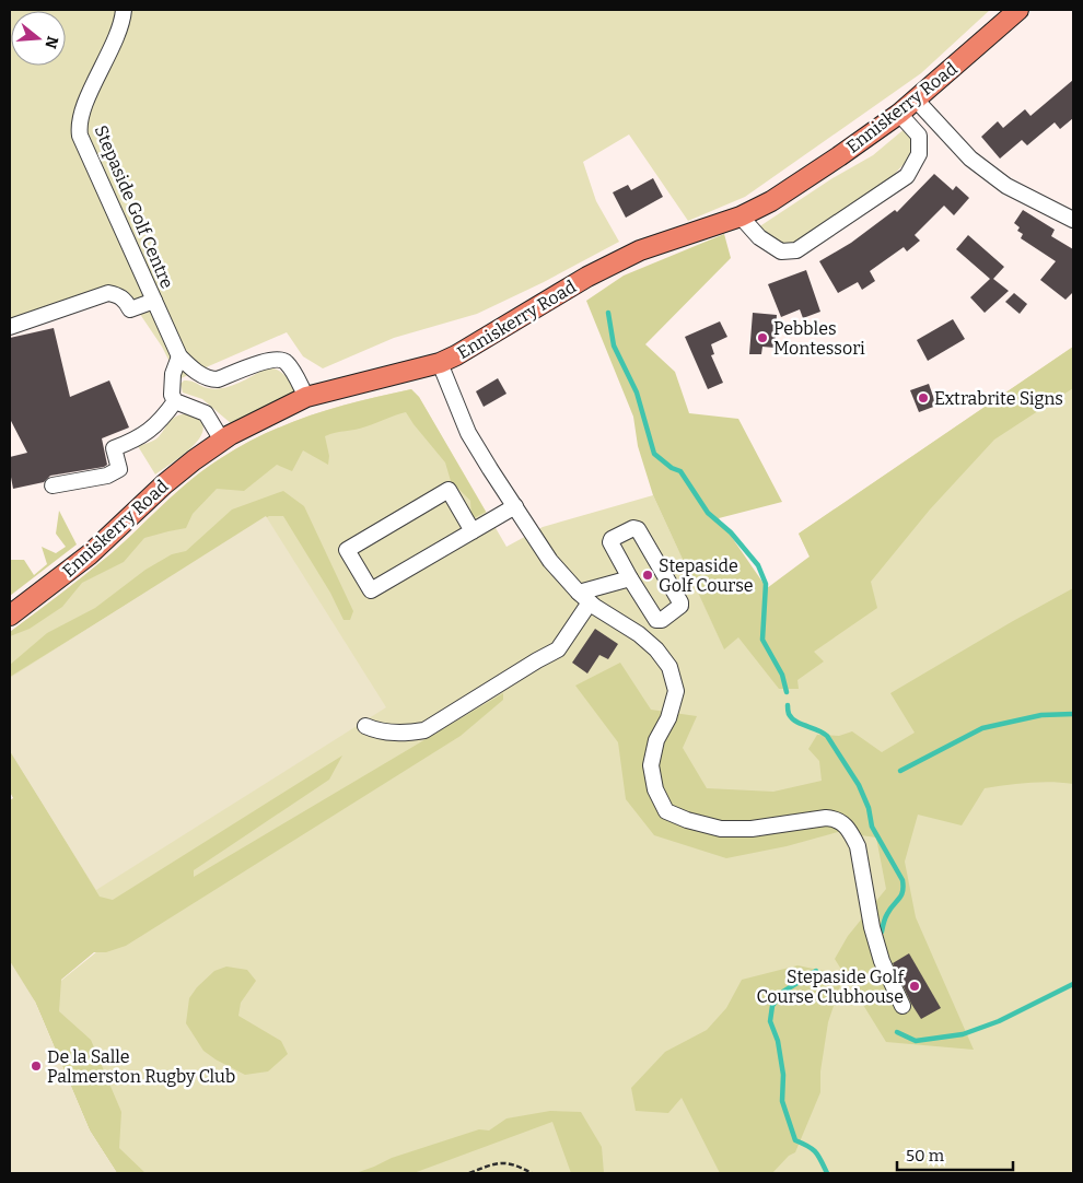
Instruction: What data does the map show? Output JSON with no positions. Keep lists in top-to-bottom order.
{
  "streets": {
    "main road": ["Enniskerry Road"],
    "street": ["Stepaside Golf Centre"]
  },
  "places": [
    "Pebbles Montessori",
    "Extrabrite Signs",
    "Stepaside Golf Course",
    "Stepaside Golf Course Clubhouse",
    "De la Salle Palmerston Rugby Club"
  ],
  "scale_bar": "50 m",
  "north": "right"
}
